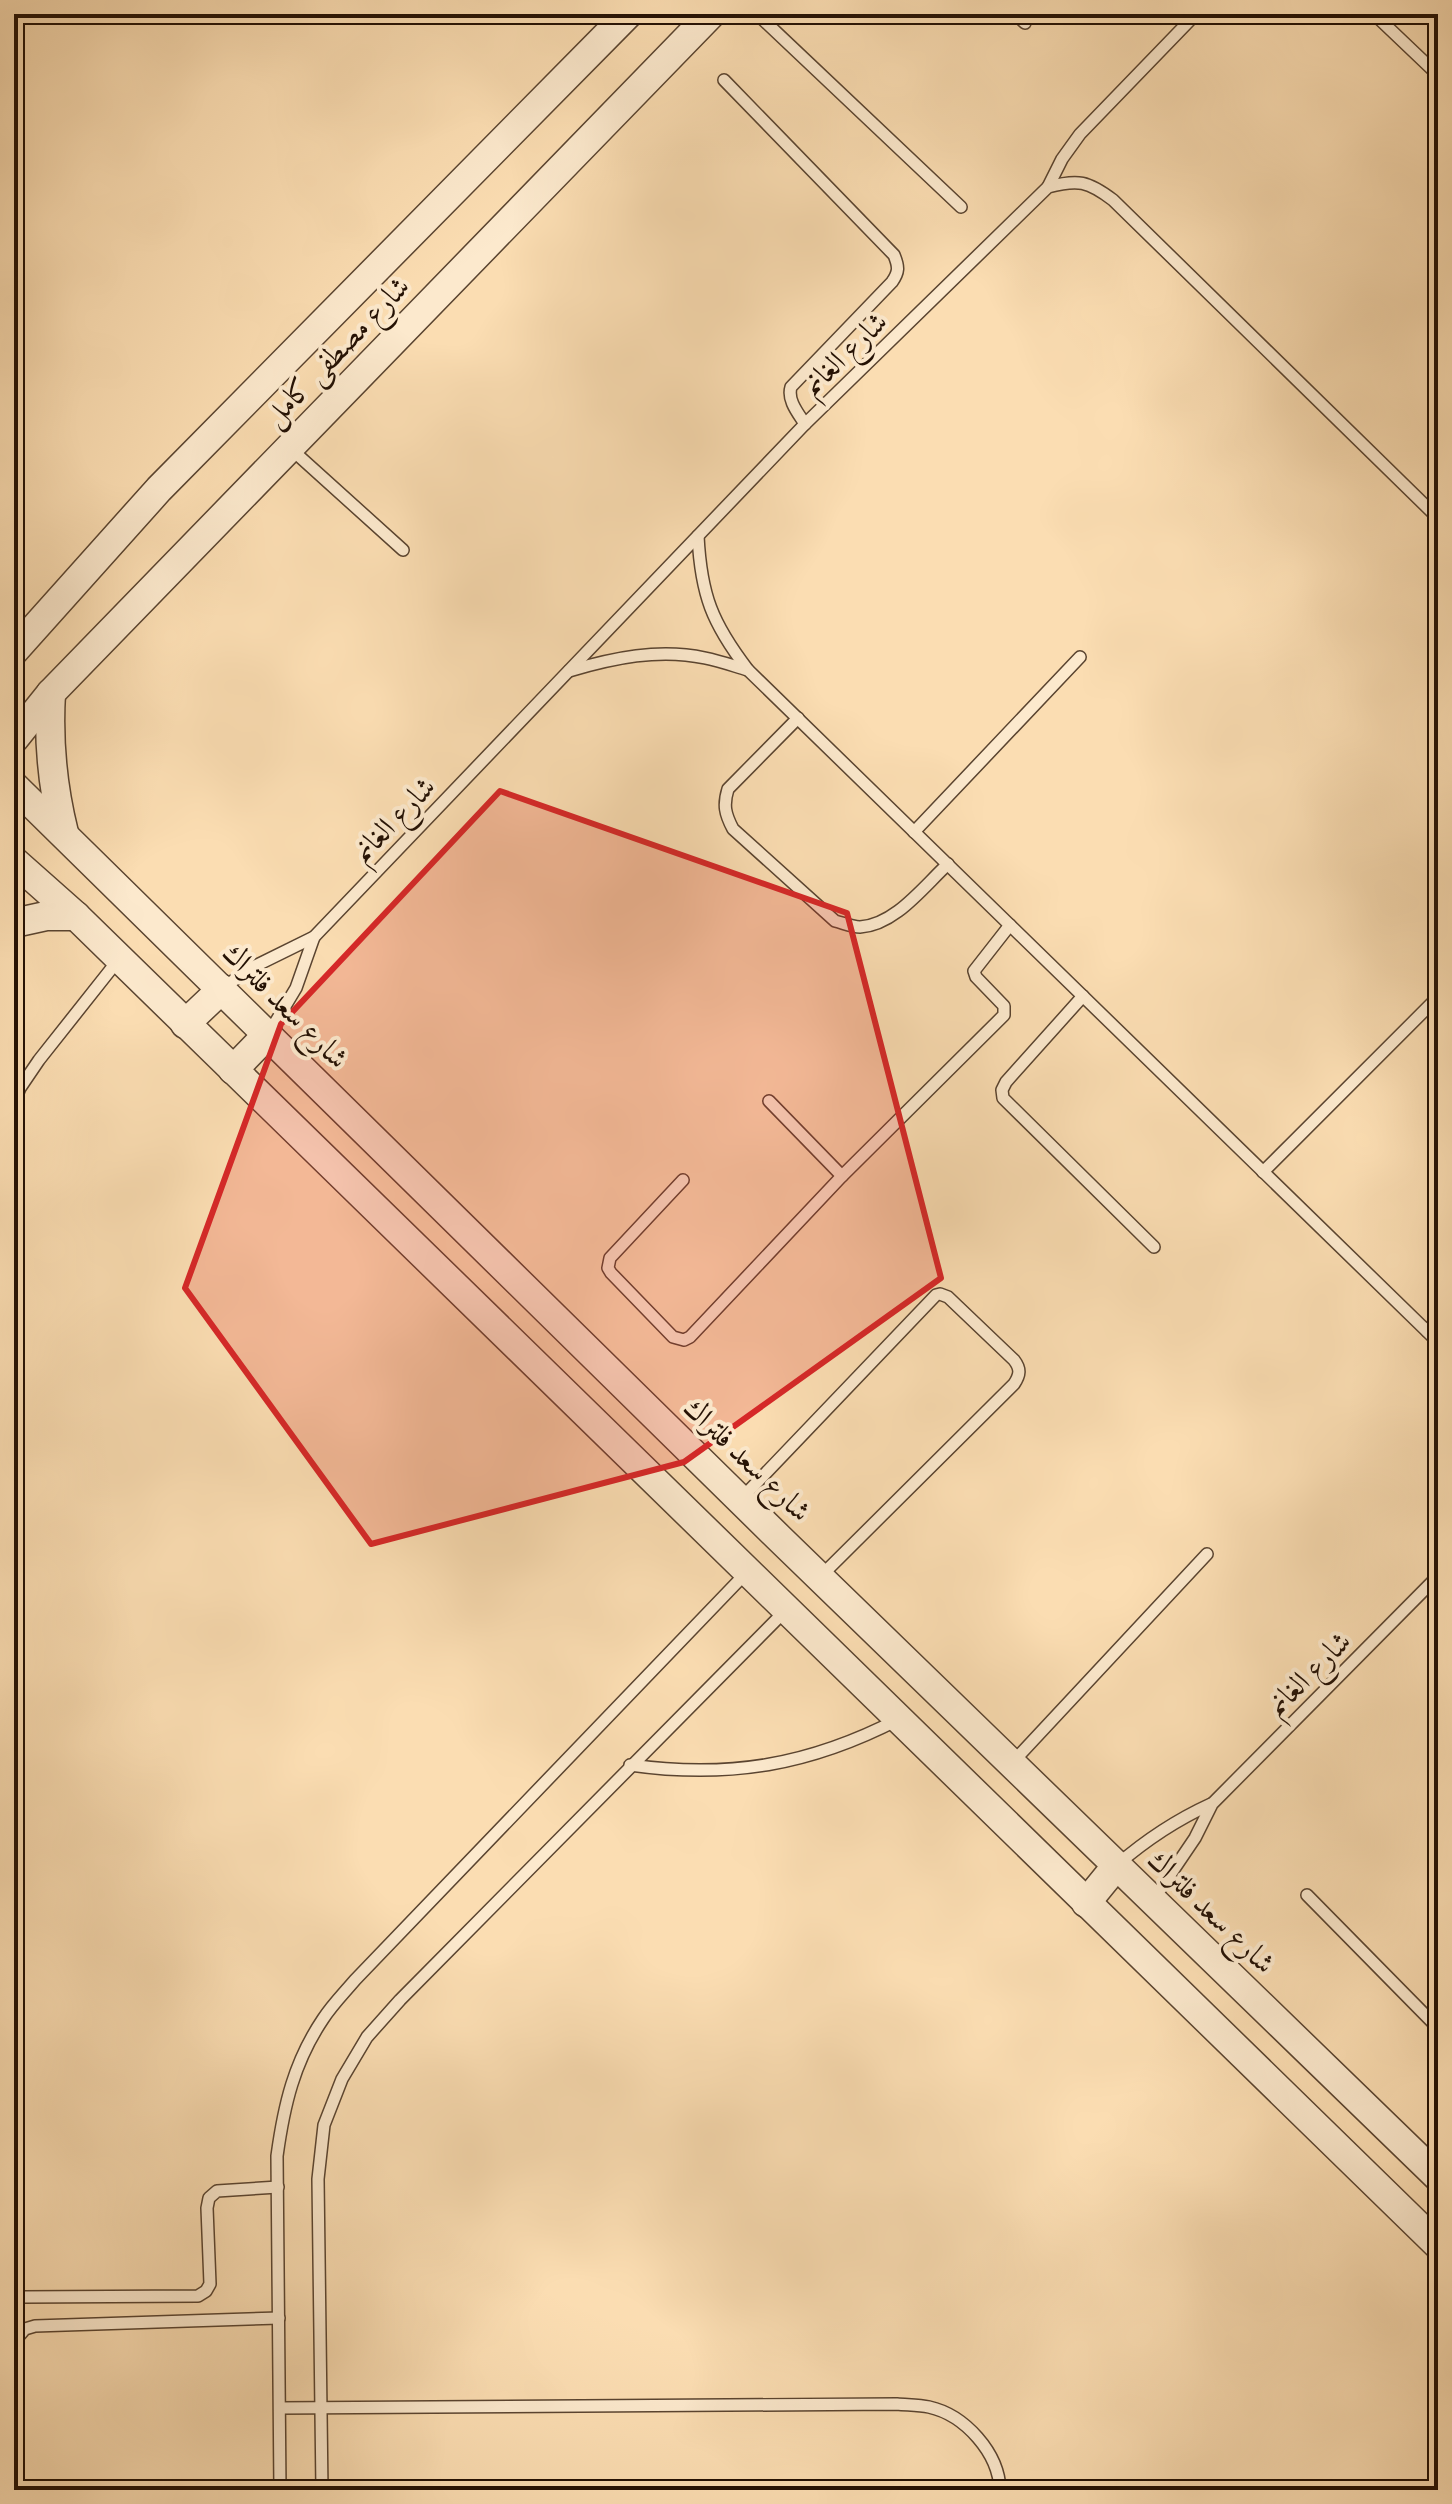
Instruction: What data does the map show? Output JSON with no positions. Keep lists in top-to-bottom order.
{
  "streets": {
    "street": ["شارع مصطفى كامل", "شارع سعد فلتراك"],
    "lane": ["شارع الغانم"]
  },
  "crossings": [
    ["شارع الغانم", "شارع سعد فلتراك"]
  ]
}
